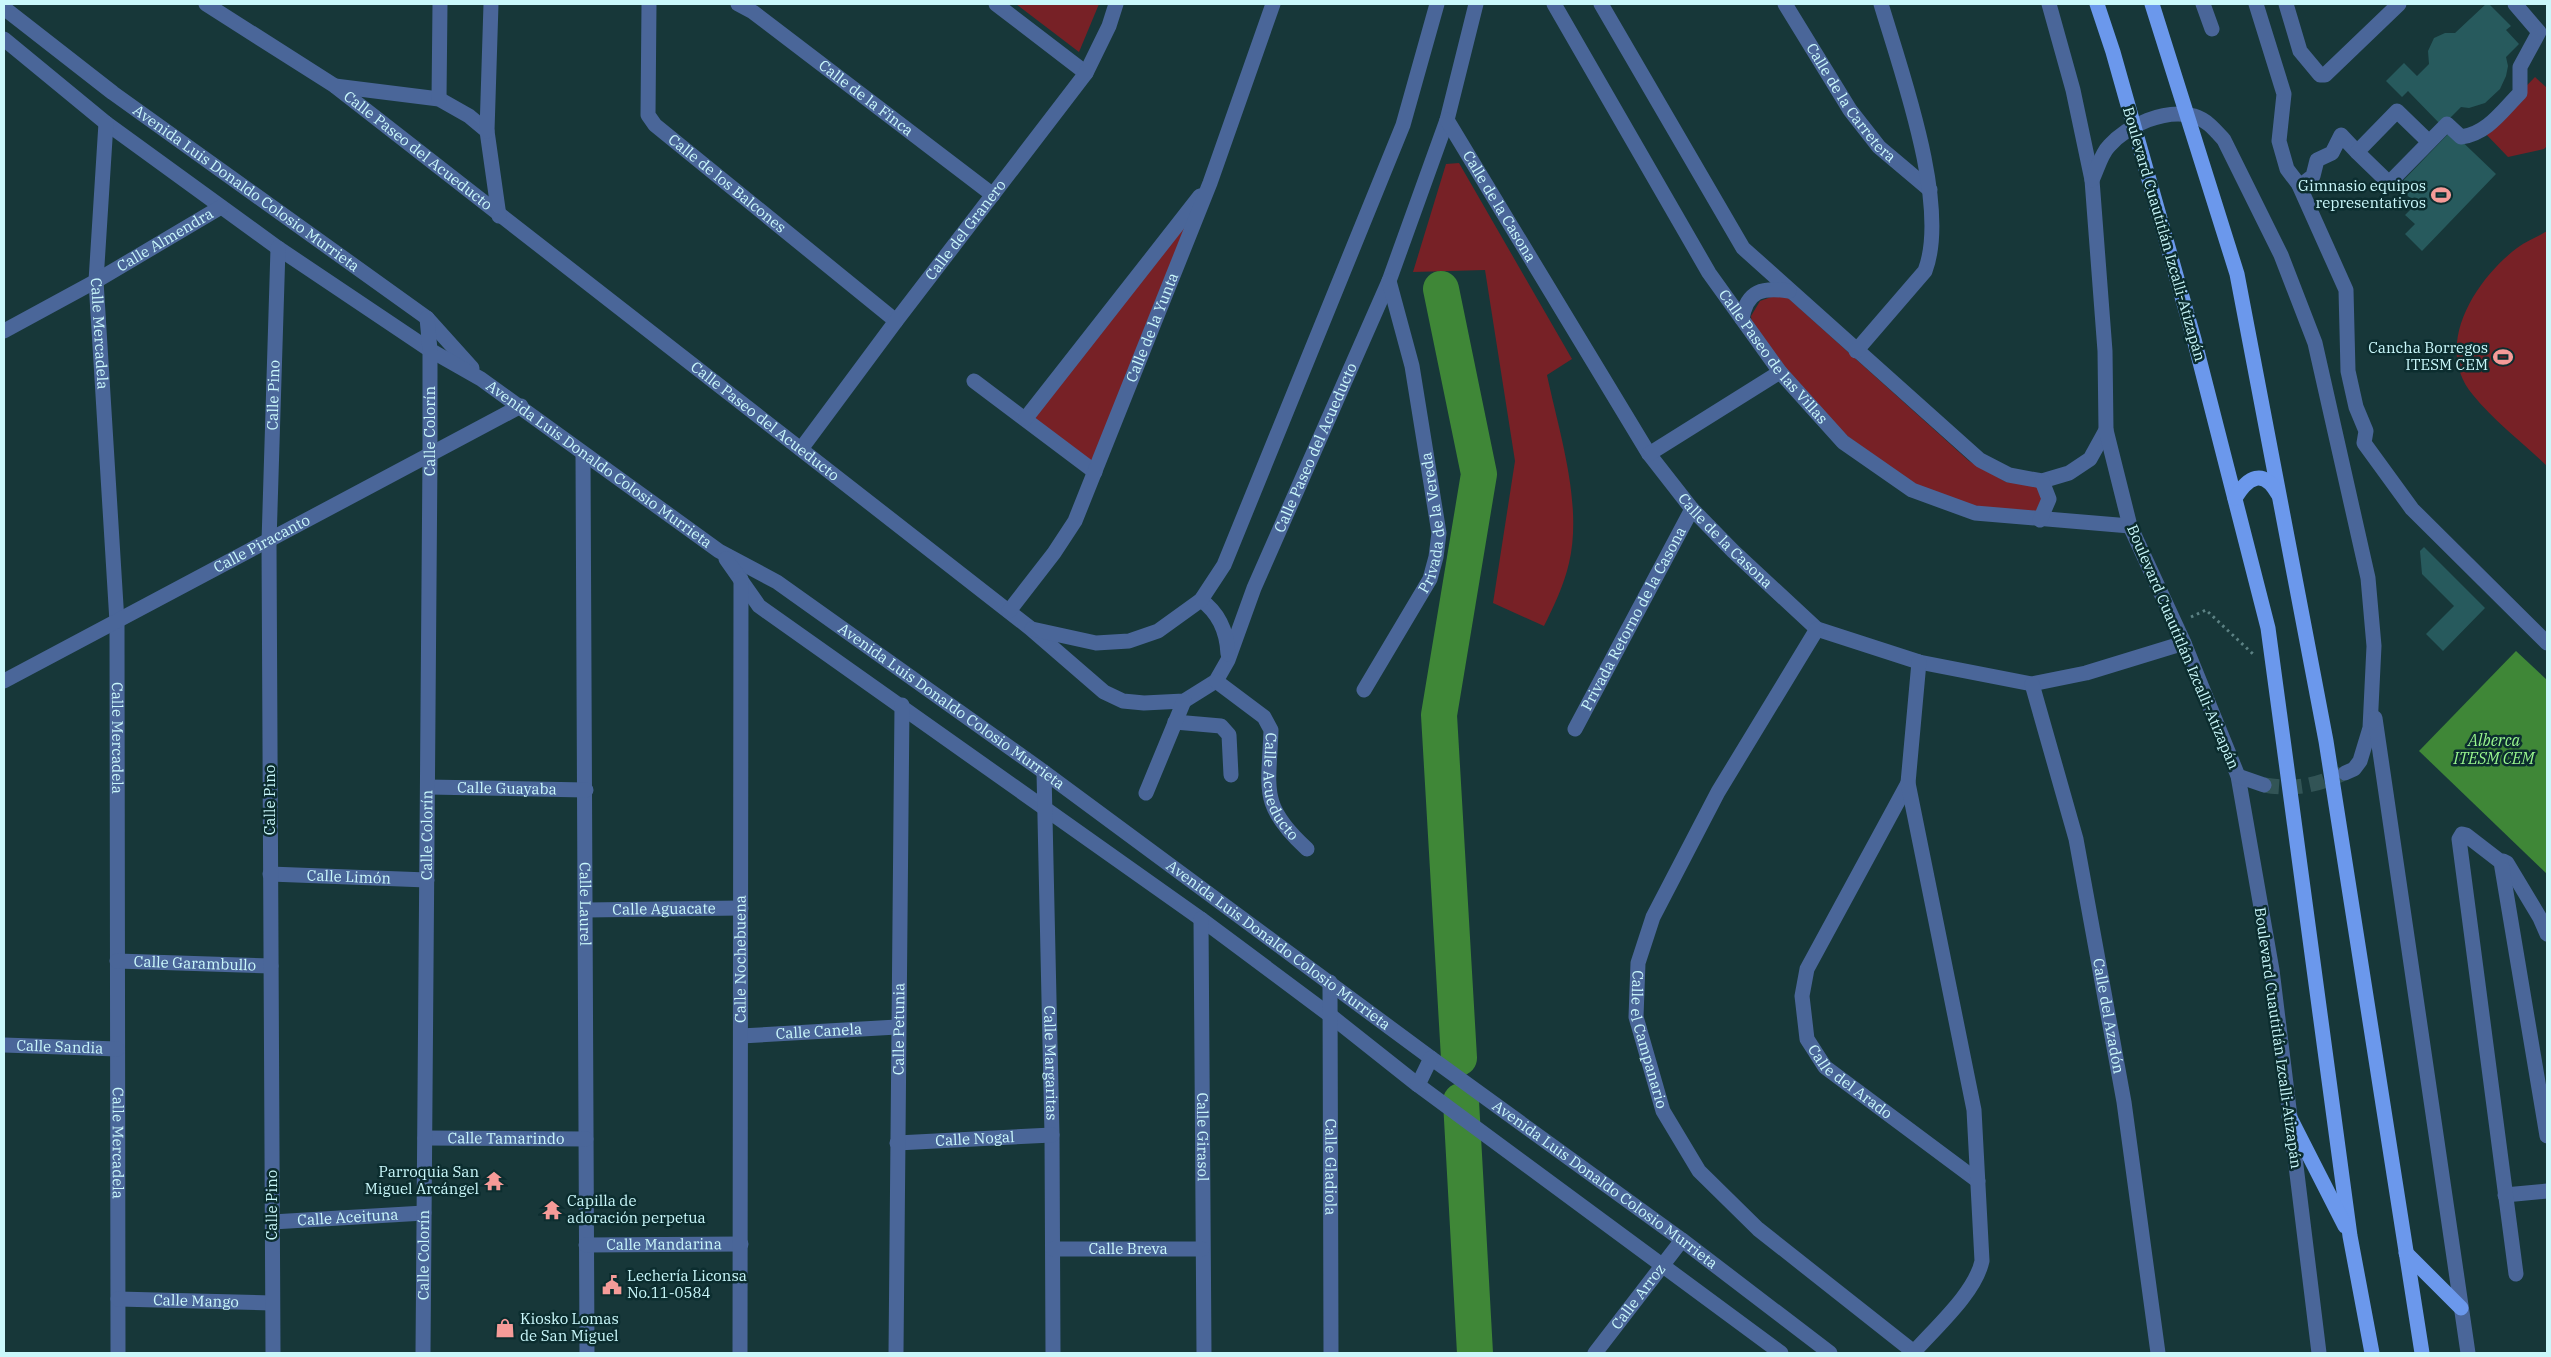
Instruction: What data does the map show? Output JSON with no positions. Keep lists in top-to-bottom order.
{
  "streets": {
    "main road": ["Boulevard Cuautitlán Izcalli-Atizapán"],
    "street": [
      "Calle de la Finca",
      "Calle de la Carretera",
      "Calle Paseo del Acueducto",
      "Calle de los Balcones",
      "Avenida Luis Donaldo Colosio Murrieta",
      "Calle de la Casona",
      "Calle del Granero",
      "Calle Almendra",
      "Calle de la Yunta",
      "Calle Mercadela",
      "Calle Paseo de las Villas",
      "Calle Pino",
      "Calle Colorín",
      "Privada de la Vereda",
      "Calle Piracanto",
      "Privada Retorno de la Casona",
      "Calle Acueducto",
      "Calle Guayaba",
      "Calle Limón",
      "Calle Laurel",
      "Calle Aguacate",
      "Calle Nochebuena",
      "Calle Garambullo",
      "Calle del Azadón",
      "Calle Petunia",
      "Calle Canela",
      "Calle el Campanario",
      "Calle Sandia",
      "Calle Margaritas",
      "Calle del Arado",
      "Calle Girasol",
      "Calle Tamarindo",
      "Calle Nogal",
      "Calle Gladiola",
      "Calle Aceituna",
      "Calle Mandarina",
      "Calle Breva",
      "Calle Arroz",
      "Calle Mango"
    ]
  },
  "crossings": [
    ["Calle de la Finca", "Calle del Granero"],
    ["Calle Paseo del Acueducto", "Calle de la Casona"],
    ["Calle Paseo del Acueducto", "Calle del Granero"],
    ["Calle Paseo del Acueducto", "Calle de la Yunta"],
    ["Calle Paseo del Acueducto", "Privada de la Vereda"],
    ["Calle Paseo del Acueducto", "Calle Acueducto"],
    ["Calle de los Balcones", "Calle del Granero"],
    ["Avenida Luis Donaldo Colosio Murrieta", "Calle Almendra"],
    ["Avenida Luis Donaldo Colosio Murrieta", "Calle Mercadela"],
    ["Avenida Luis Donaldo Colosio Murrieta", "Calle Pino"],
    ["Avenida Luis Donaldo Colosio Murrieta", "Calle Colorín"],
    ["Avenida Luis Donaldo Colosio Murrieta", "Calle Piracanto"],
    ["Avenida Luis Donaldo Colosio Murrieta", "Calle Laurel"],
    ["Avenida Luis Donaldo Colosio Murrieta", "Calle Nochebuena"],
    ["Avenida Luis Donaldo Colosio Murrieta", "Calle Petunia"],
    ["Avenida Luis Donaldo Colosio Murrieta", "Calle Margaritas"],
    ["Avenida Luis Donaldo Colosio Murrieta", "Calle Girasol"],
    ["Avenida Luis Donaldo Colosio Murrieta", "Calle Gladiola"],
    ["Avenida Luis Donaldo Colosio Murrieta", "Calle Arroz"],
    ["Calle de la Casona", "Boulevard Cuautitlán Izcalli-Atizapán"],
    ["Calle de la Casona", "Privada Retorno de la Casona"],
    ["Calle de la Casona", "Calle del Azadón"],
    ["Calle de la Casona", "Calle el Campanario"],
    ["Calle de la Casona", "Calle del Arado"],
    ["Boulevard Cuautitlán Izcalli-Atizapán", "Calle Paseo de las Villas"],
    ["Calle Almendra", "Calle Mercadela"],
    ["Calle Mercadela", "Calle Piracanto"],
    ["Calle Mercadela", "Calle Garambullo"],
    ["Calle Mercadela", "Calle Sandia"],
    ["Calle Mercadela", "Calle Mango"],
    ["Calle Pino", "Calle Piracanto"],
    ["Calle Pino", "Calle Limón"],
    ["Calle Pino", "Calle Garambullo"],
    ["Calle Pino", "Calle Aceituna"],
    ["Calle Pino", "Calle Mango"],
    ["Calle Colorín", "Calle Piracanto"],
    ["Calle Colorín", "Calle Guayaba"],
    ["Calle Colorín", "Calle Limón"],
    ["Calle Colorín", "Calle Tamarindo"],
    ["Calle Colorín", "Calle Aceituna"],
    ["Calle Guayaba", "Calle Laurel"],
    ["Calle Laurel", "Calle Aguacate"],
    ["Calle Laurel", "Calle Tamarindo"],
    ["Calle Laurel", "Calle Mandarina"],
    ["Calle Aguacate", "Calle Nochebuena"],
    ["Calle Nochebuena", "Calle Canela"],
    ["Calle Nochebuena", "Calle Mandarina"],
    ["Calle Petunia", "Calle Canela"],
    ["Calle Petunia", "Calle Nogal"],
    ["Calle el Campanario", "Calle del Arado"],
    ["Calle Margaritas", "Calle Nogal"],
    ["Calle Margaritas", "Calle Breva"],
    ["Calle Girasol", "Calle Breva"]
  ],
  "water": ["Alberca ITESM CEM"],
  "places": {
    "sports": ["Gimnasio equipos representativos", "Cancha Borregos ITESM CEM"],
    "temple": ["Parroquia San Miguel Arcángel", "Capilla de adoración perpetua"],
    "public building": ["Lechería Liconsa No.11-0584"],
    "shop": ["Kiosko Lomas de San Miguel"]
  }
}
